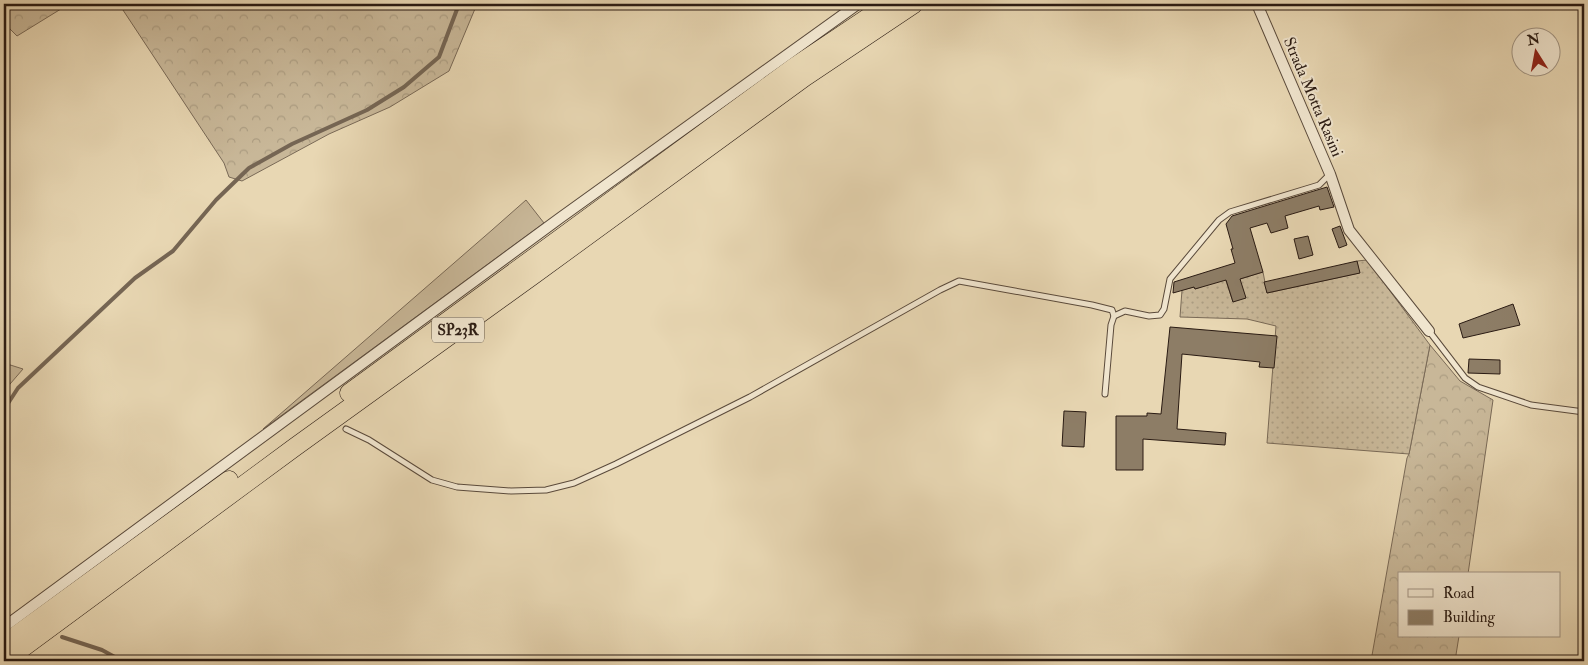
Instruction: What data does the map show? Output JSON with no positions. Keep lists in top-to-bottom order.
{
  "streets": {
    "highway": ["SP23R"],
    "street": ["Strada Motta Rasini"]
  },
  "legend": ["Road", "Building"],
  "north": "top"
}
